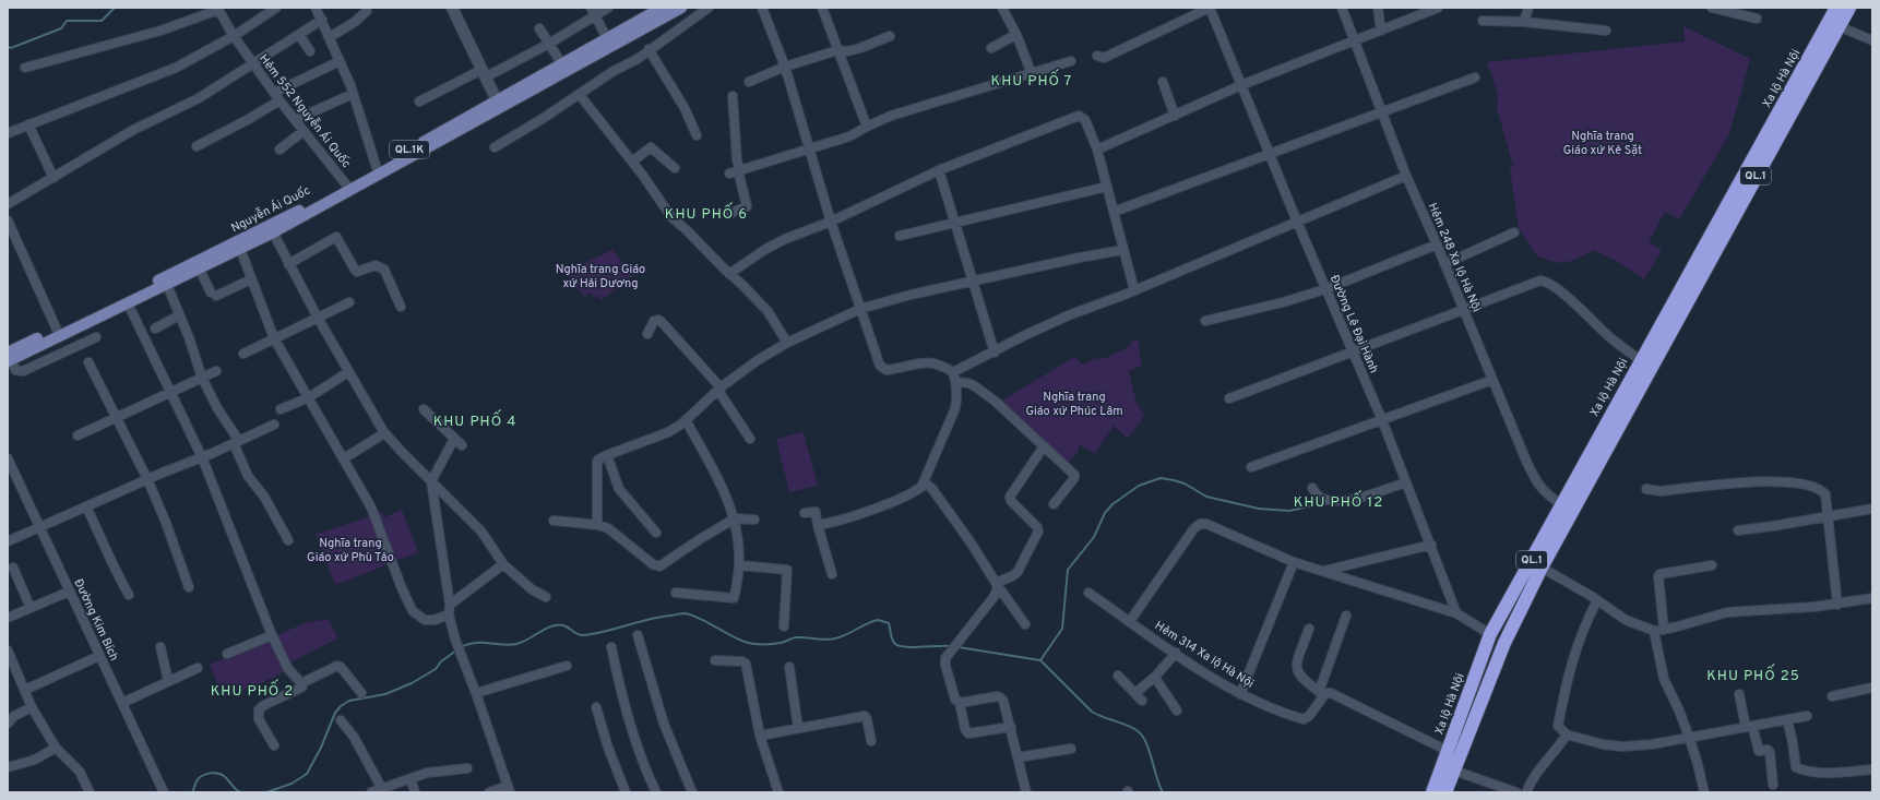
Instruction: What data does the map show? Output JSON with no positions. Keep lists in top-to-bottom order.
{
  "streets": {
    "highway": ["Xa lộ Hà Nội", "QL.1"],
    "main road": ["QL.1K", "Nguyễn Ái Quốc"],
    "street": [
      "Hẻm 552 Nguyễn Ái Quốc",
      "Hẻm 248 Xa lộ Hà Nội",
      "Đường Lê Đại Hành",
      "Đường Kim Bích",
      "Hẻm 314 Xa lộ Hà Nội"
    ]
  },
  "crossings": [
    ["Xa lộ Hà Nội", "Hẻm 248 Xa lộ Hà Nội"],
    ["Hẻm 552 Nguyễn Ái Quốc", "Nguyễn Ái Quốc"],
    ["QL.1K", "Nguyễn Ái Quốc"]
  ],
  "districts": [
    "KHU PHỐ 7",
    "KHU PHỐ 6",
    "KHU PHỐ 4",
    "KHU PHỐ 12",
    "KHU PHỐ 25",
    "KHU PHỐ 2"
  ],
  "parks": [
    "Nghĩa trang Giáo xứ Kẻ Sặt",
    "Nghĩa trang Giáo xứ Hải Dương",
    "Nghĩa trang Giáo xứ Phúc Lâm",
    "Nghĩa trang Giáo xứ Phù Tảo"
  ]
}
